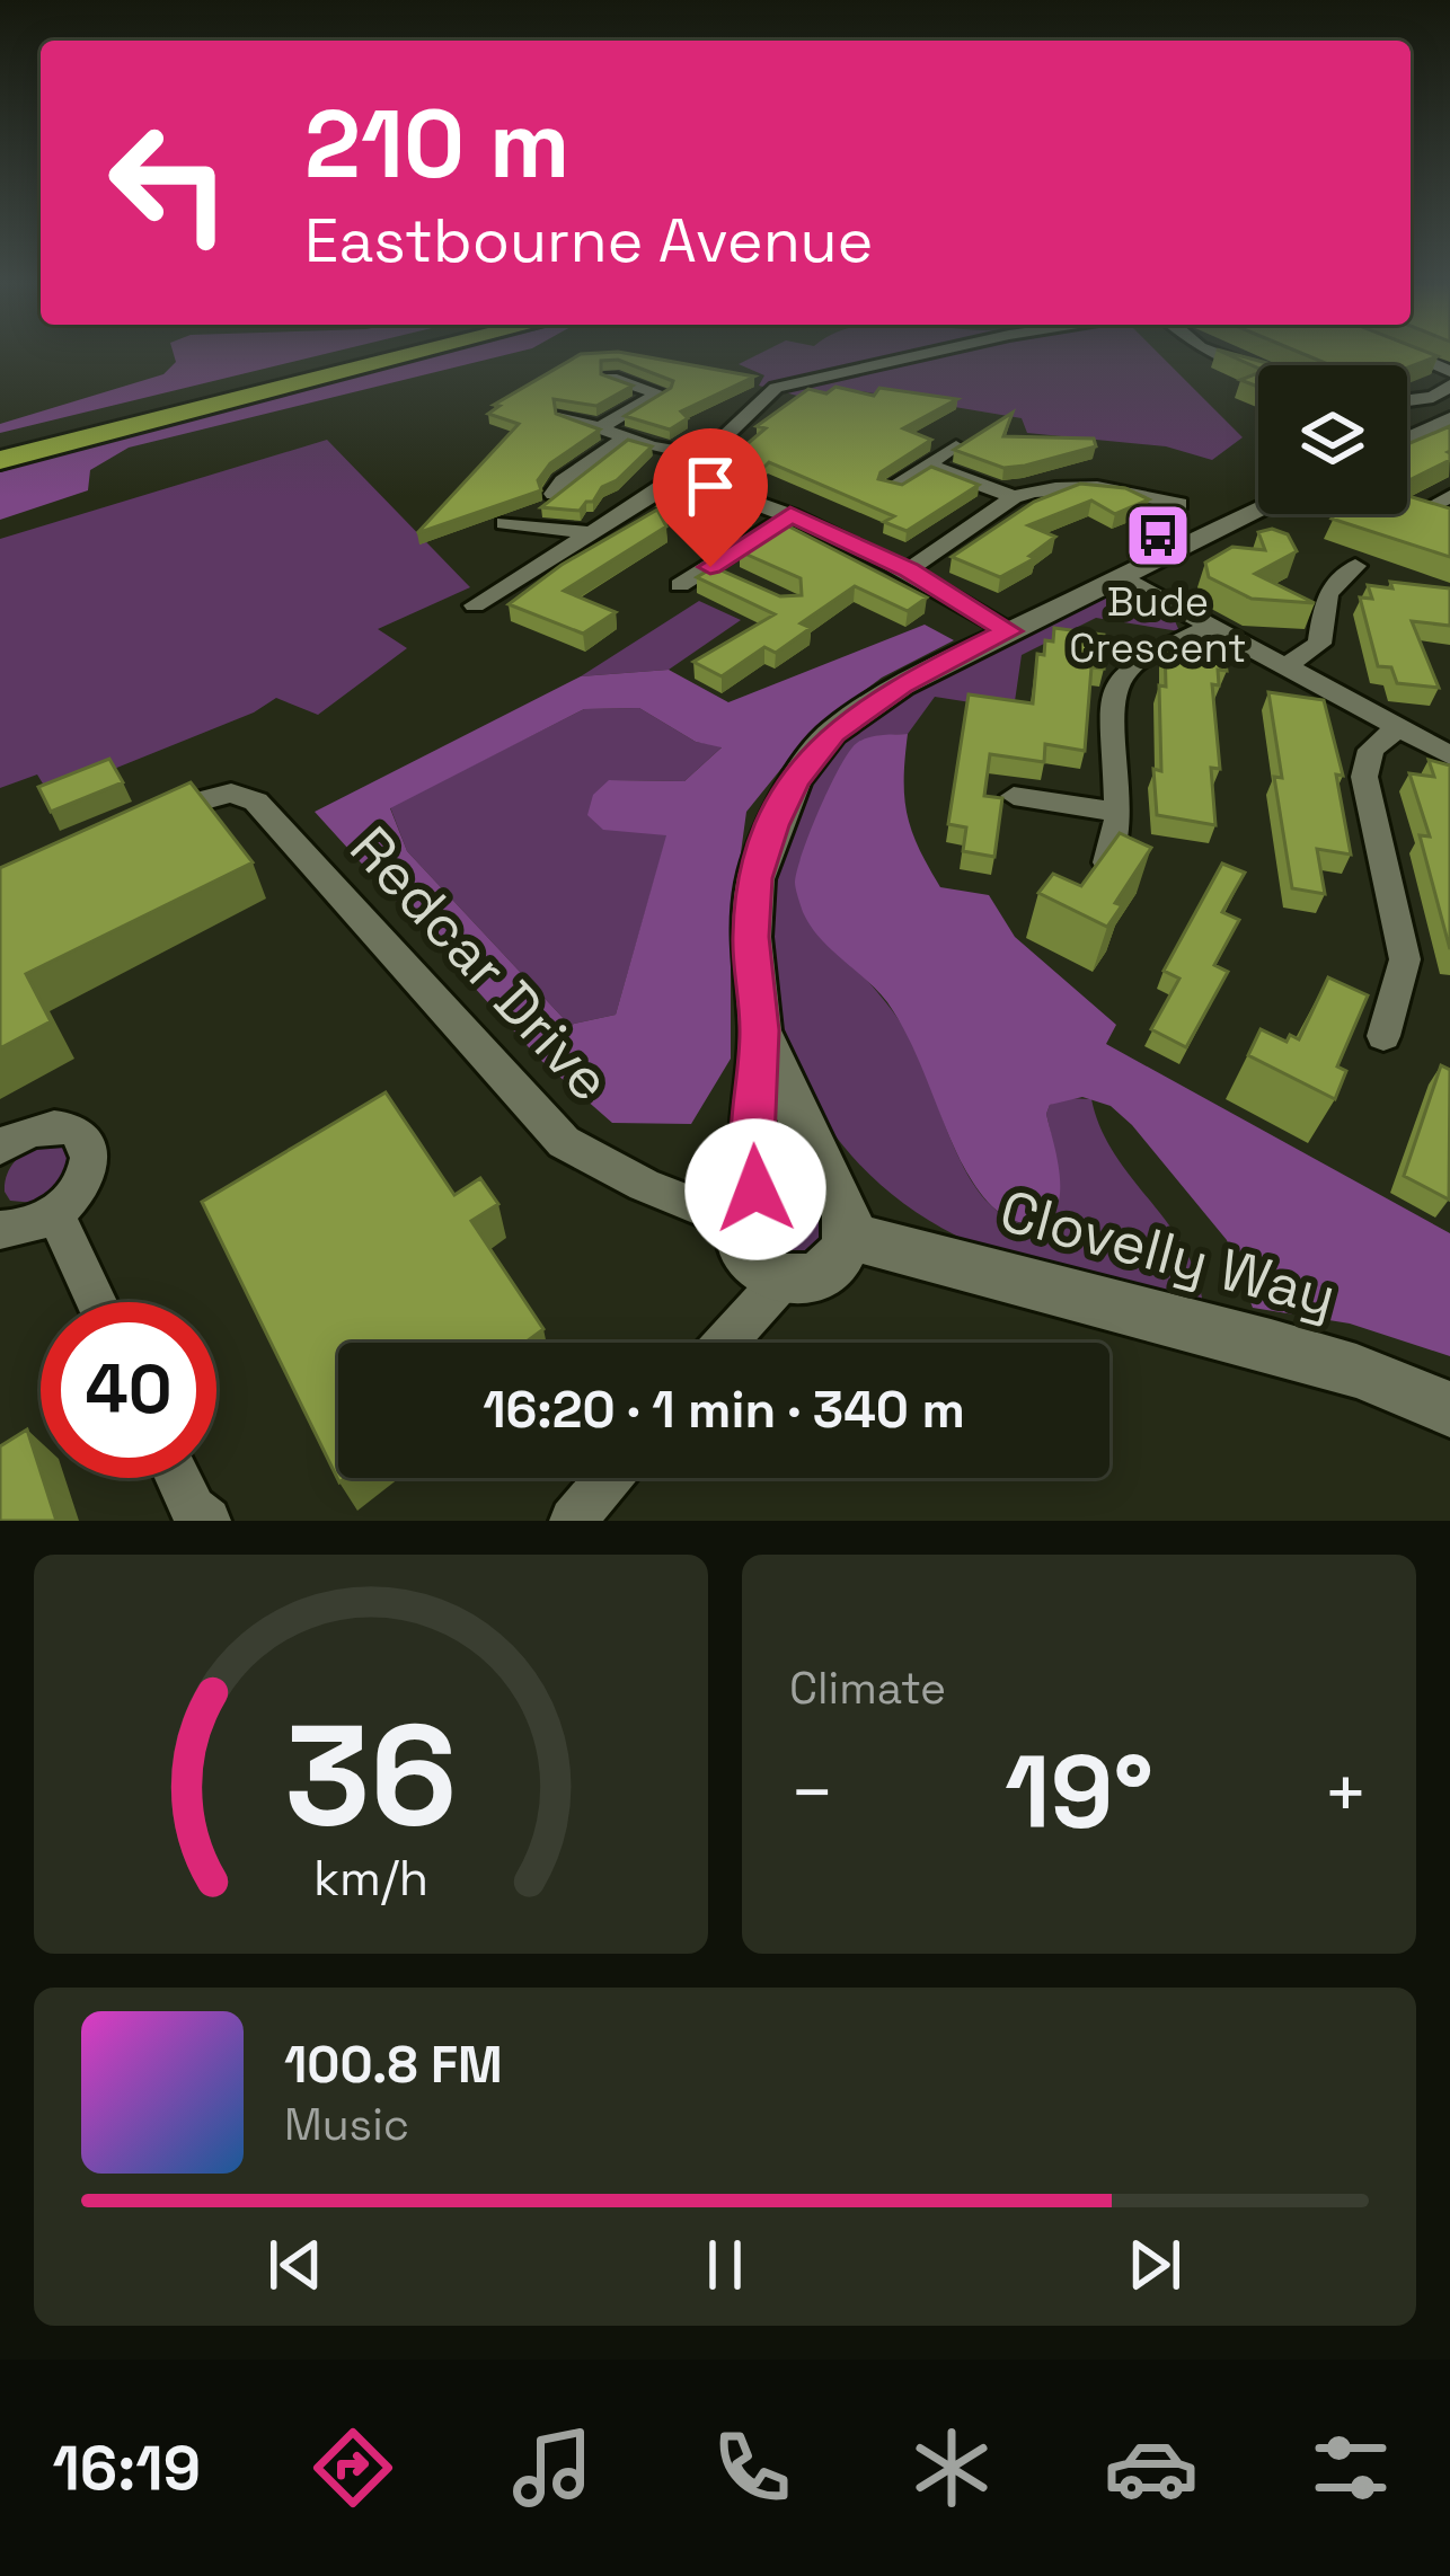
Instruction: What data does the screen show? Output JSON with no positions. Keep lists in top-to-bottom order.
{
  "streets": {
    "street": ["Redcar Drive", "Clovelly Way"]
  },
  "crossings": [
    ["Redcar Drive", "Clovelly Way"]
  ],
  "places": {
    "bus stop": ["Bude Crescent"]
  },
  "page": {
    "turn": ["210 m", "Eastbourne Avenue"],
    "limit": "40",
    "trip": "16:20 · 1 min · 340 m",
    "tile": "Climate",
    "heat": ["−", "19°", "+"],
    "song": ["100.8 FM", "Music"],
    "tabs": "16:19",
    "gauge": ["36", "km/h"]
  }
}
